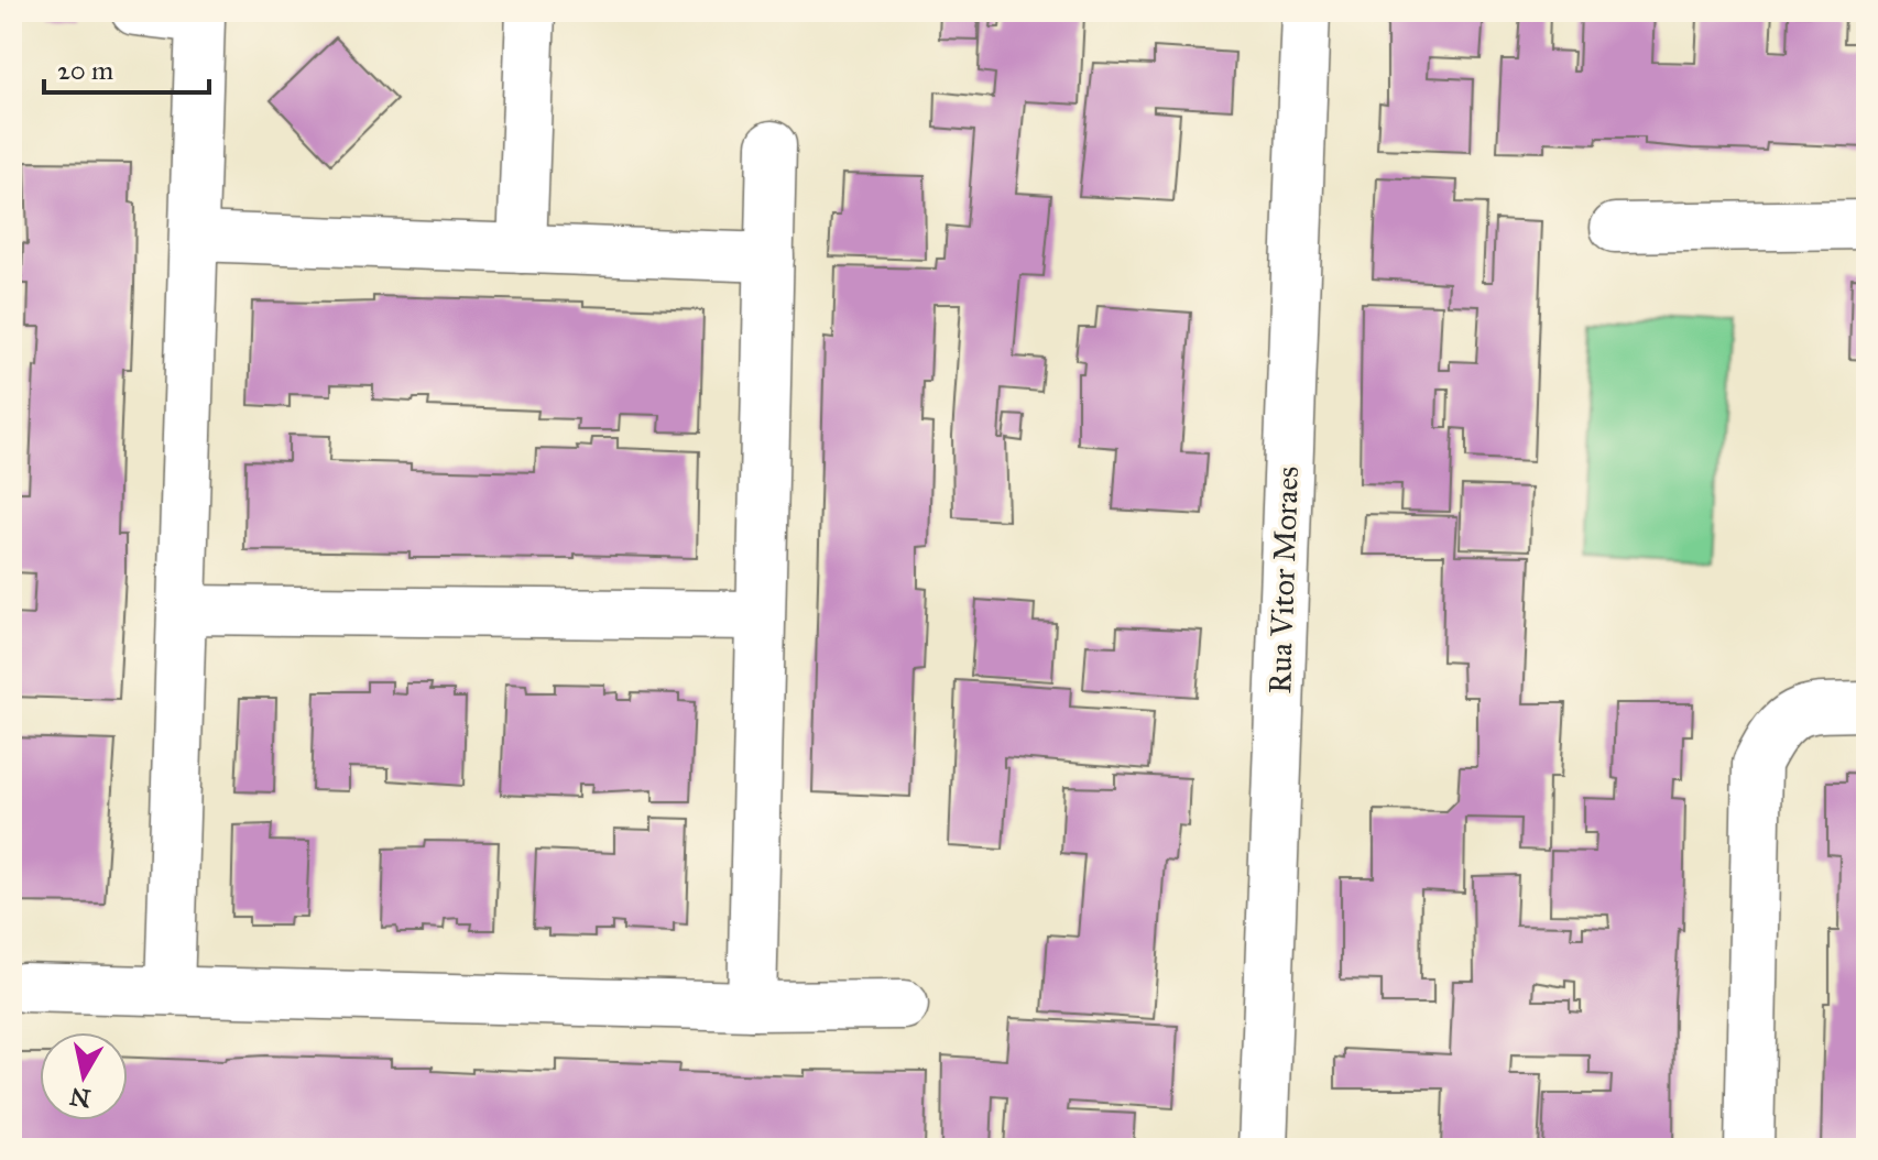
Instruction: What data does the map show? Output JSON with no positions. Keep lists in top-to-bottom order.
{
  "streets": {
    "street": ["Rua Vitor Moraes"]
  },
  "scale_bar": "20 m",
  "north": "bottom"
}
